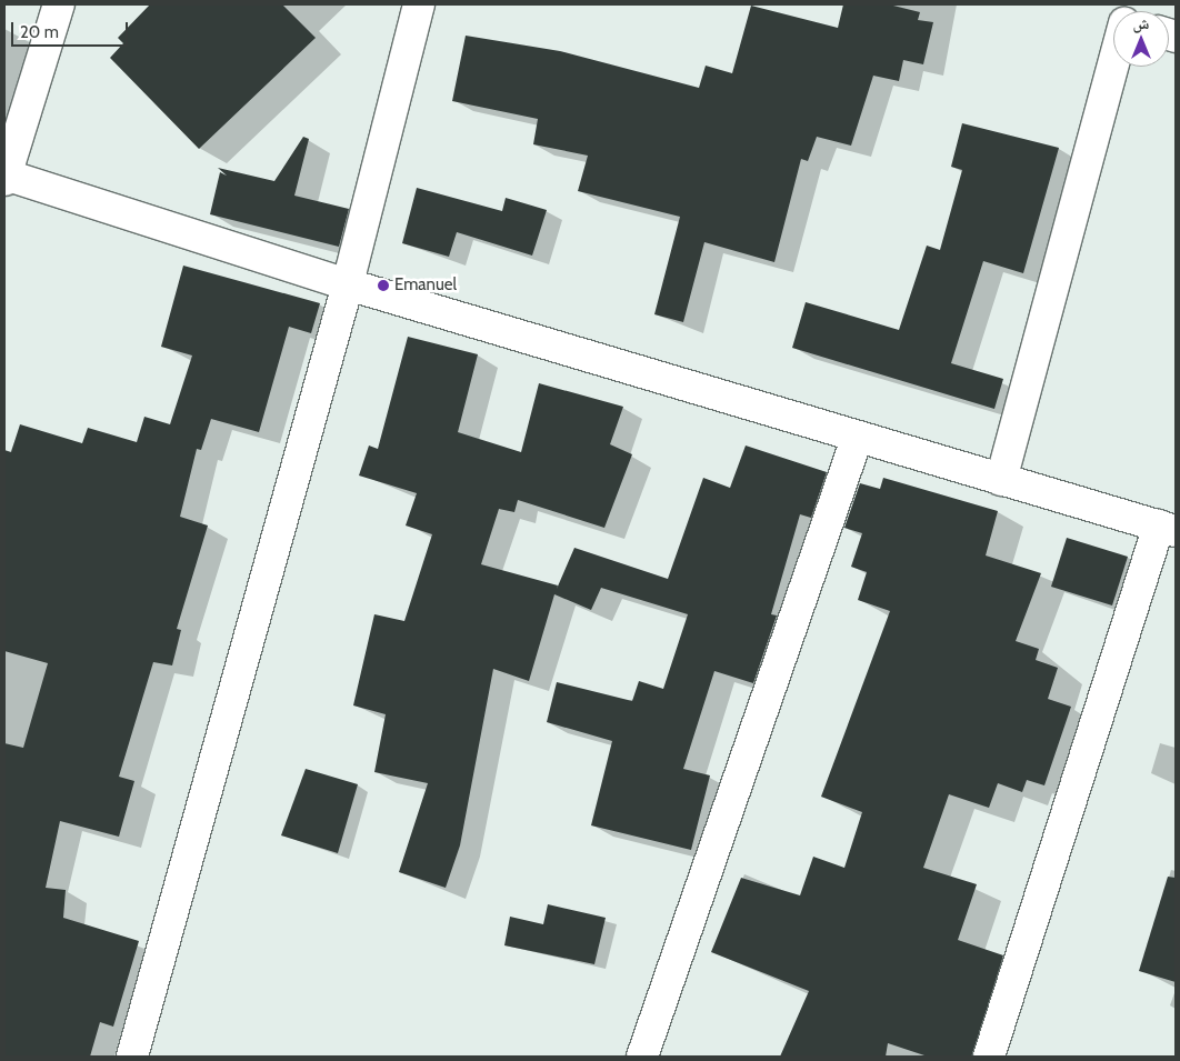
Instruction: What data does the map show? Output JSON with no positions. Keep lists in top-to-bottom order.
{
  "places": ["Emanuel"],
  "scale_bar": "20 m",
  "north": "top"
}
